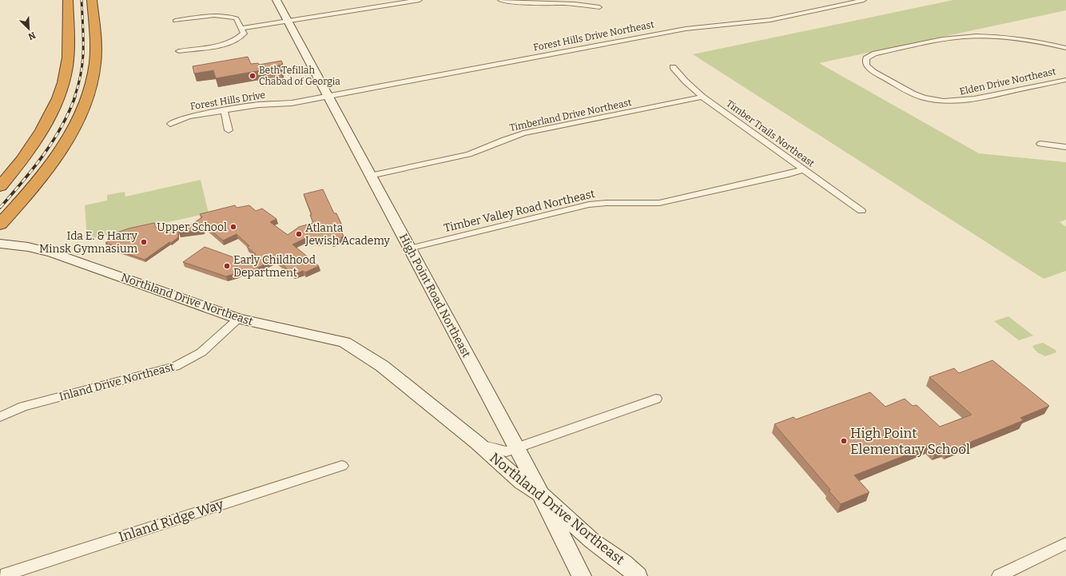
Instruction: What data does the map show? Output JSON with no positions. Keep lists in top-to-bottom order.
{
  "streets": {
    "street": [
      "Forest Hills Drive Northeast",
      "Elden Drive Northeast",
      "Forest Hills Drive",
      "Timberland Drive Northeast",
      "Timber Trails Northeast",
      "Timber Valley Road Northeast",
      "High Point Road Northeast",
      "Northland Drive Northeast",
      "Inland Drive Northeast",
      "Inland Ridge Way"
    ]
  },
  "crossings": [
    ["Forest Hills Drive Northeast", "Forest Hills Drive"],
    ["Forest Hills Drive Northeast", "High Point Road Northeast"],
    ["Forest Hills Drive", "High Point Road Northeast"],
    ["Timberland Drive Northeast", "Timber Trails Northeast"],
    ["Timberland Drive Northeast", "High Point Road Northeast"],
    ["Timber Trails Northeast", "Timber Valley Road Northeast"],
    ["Timber Valley Road Northeast", "High Point Road Northeast"],
    ["High Point Road Northeast", "Northland Drive Northeast"],
    ["Northland Drive Northeast", "Inland Drive Northeast"]
  ],
  "places": [
    "Beth Tefillah Chabad of Georgia",
    "Upper School",
    "Atlanta Jewish Academy",
    "Ida E. & Harry Minsk Gymnasium",
    "Early Childhood Department",
    "High Point Elementary School"
  ],
  "north": "bottom right"
}
